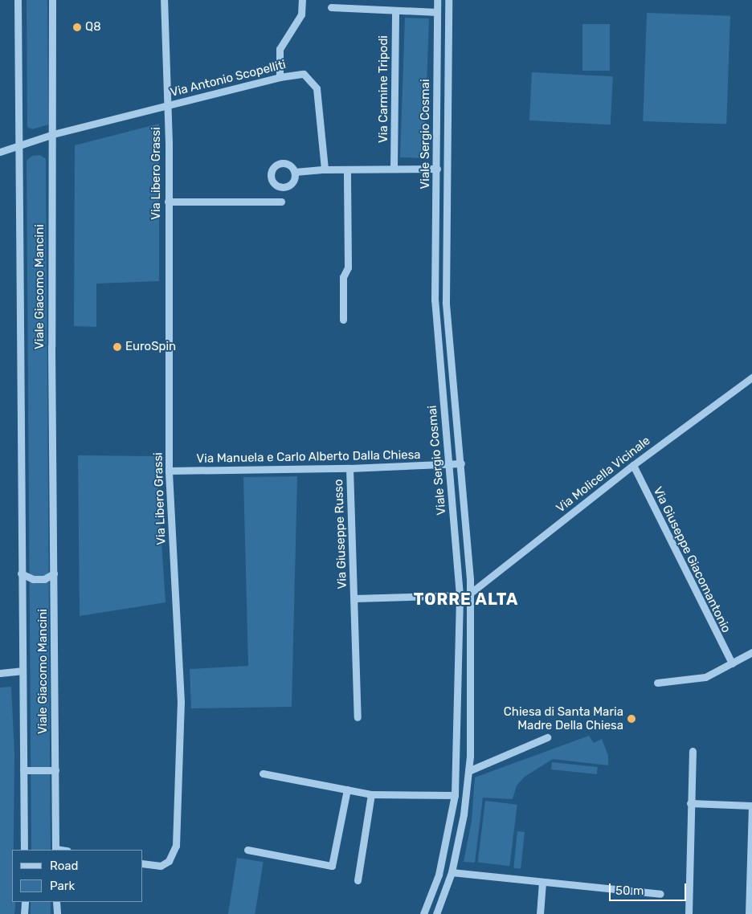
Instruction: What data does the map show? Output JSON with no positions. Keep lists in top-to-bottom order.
{
  "streets": {
    "street": [
      "Via Antonio Scopelliti",
      "Via Carmine Tripodi",
      "Viale Sergio Cosmai",
      "Via Libero Grassi",
      "Viale Giacomo Mancini",
      "Via Manuela e Carlo Alberto Dalla Chiesa",
      "Via Molicella Vicinale",
      "Via Giuseppe Russo",
      "Via Giuseppe Giacomantonio"
    ]
  },
  "crossings": [
    ["Via Antonio Scopelliti", "Via Libero Grassi"],
    ["Via Antonio Scopelliti", "Viale Giacomo Mancini"],
    ["Viale Sergio Cosmai", "Via Manuela e Carlo Alberto Dalla Chiesa"],
    ["Viale Sergio Cosmai", "Via Molicella Vicinale"],
    ["Viale Sergio Cosmai", "Via Giuseppe Russo"],
    ["Via Libero Grassi", "Via Manuela e Carlo Alberto Dalla Chiesa"],
    ["Via Manuela e Carlo Alberto Dalla Chiesa", "Via Giuseppe Russo"],
    ["Via Molicella Vicinale", "Via Giuseppe Giacomantonio"]
  ],
  "districts": ["TORRE ALTA"],
  "places": ["Q8", "EuroSpin", "Chiesa di Santa Maria Madre Della Chiesa"],
  "legend": ["Road", "Park"],
  "scale_bar": "50 m"
}
